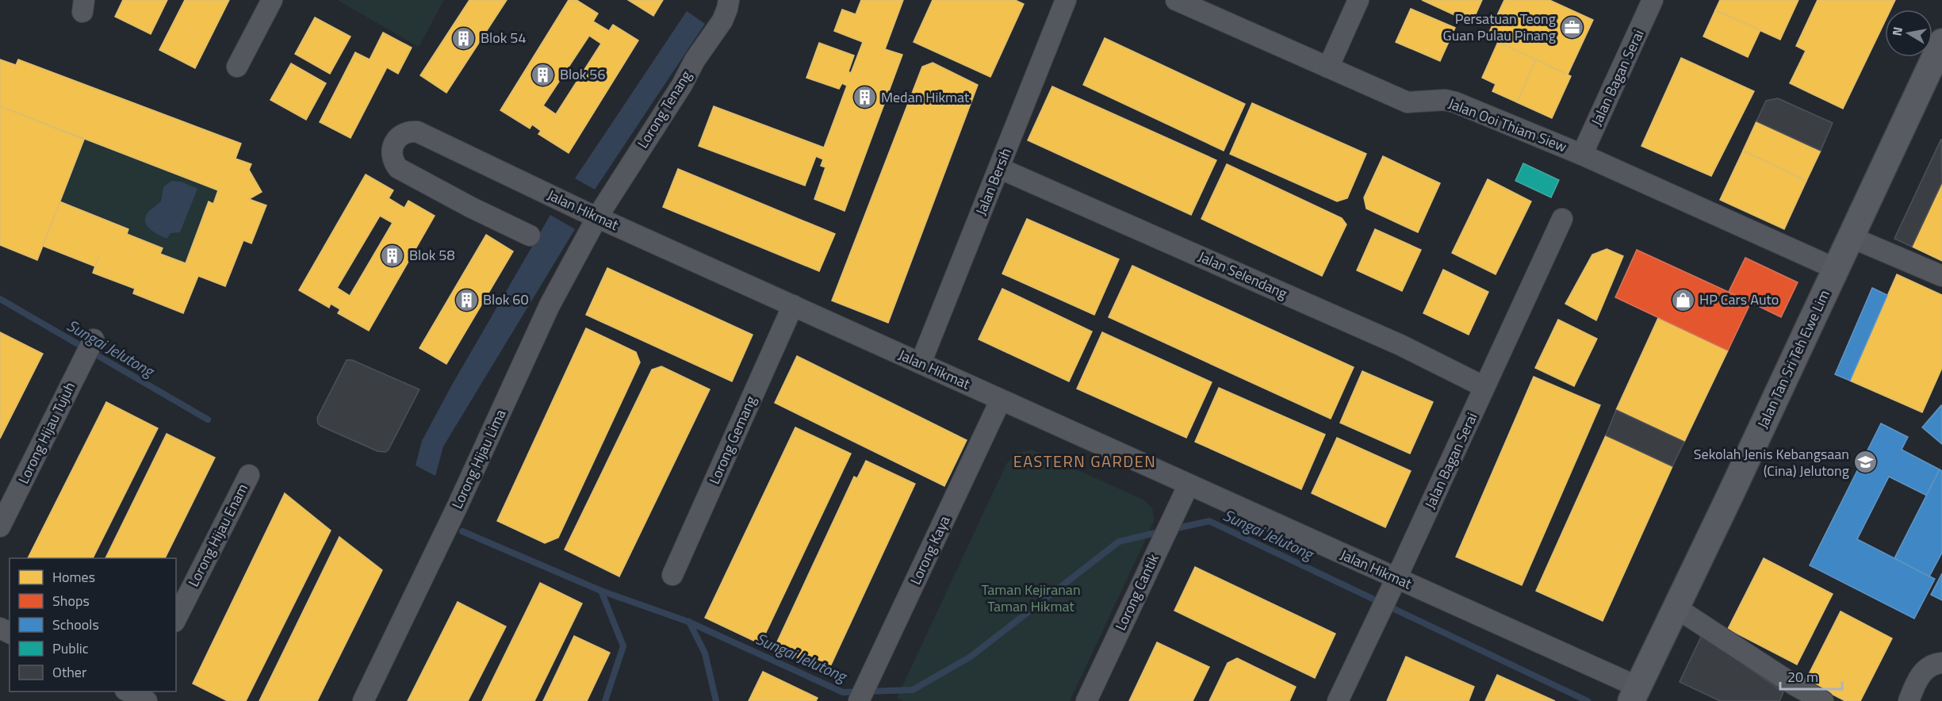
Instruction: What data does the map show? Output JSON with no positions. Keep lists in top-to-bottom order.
{
  "streets": {
    "main road": ["Jalan Tan Sri Teh Ewe Lim"],
    "street": [
      "Jalan Bagan Serai",
      "Lorong Tenang",
      "Jalan Ooi Thiam Siew",
      "Jalan Bersih",
      "Jalan Hikmat",
      "Jalan Selendang",
      "Lorong Hijau Tujuh",
      "Lorong Gemang",
      "Lorong Hijau Lima",
      "Lorong Hijau Enam",
      "Lorong Kaya",
      "Lorong Cantik"
    ]
  },
  "crossings": [
    ["Jalan Bagan Serai", "Jalan Ooi Thiam Siew"],
    ["Jalan Bagan Serai", "Jalan Hikmat"],
    ["Jalan Bagan Serai", "Jalan Selendang"],
    ["Lorong Tenang", "Jalan Hikmat"],
    ["Lorong Tenang", "Lorong Hijau Lima"],
    ["Jalan Ooi Thiam Siew", "Jalan Tan Sri Teh Ewe Lim"],
    ["Jalan Bersih", "Jalan Hikmat"],
    ["Jalan Bersih", "Jalan Selendang"],
    ["Jalan Hikmat", "Jalan Tan Sri Teh Ewe Lim"],
    ["Jalan Hikmat", "Lorong Gemang"],
    ["Jalan Hikmat", "Lorong Hijau Lima"],
    ["Jalan Hikmat", "Lorong Kaya"],
    ["Jalan Hikmat", "Lorong Cantik"]
  ],
  "districts": ["EASTERN GARDEN"],
  "water": ["Sungai Jelutong"],
  "parks": ["Taman Kejiranan Taman Hikmat"],
  "places": {
    "office": ["Persatuan Teong Guan Pulau Pinang"],
    "building": [
      "Blok 54",
      "Blok 56",
      "Medan Hikmat",
      "Blok 58",
      "Blok 60"
    ],
    "shop": ["HP Cars Auto"],
    "school or university": ["Sekolah Jenis Kebangsaan (Cina) Jelutong"]
  },
  "legend": [
    "Homes",
    "Shops",
    "Schools",
    "Public",
    "Other"
  ],
  "scale_bar": "20 m",
  "north": "left"
}
